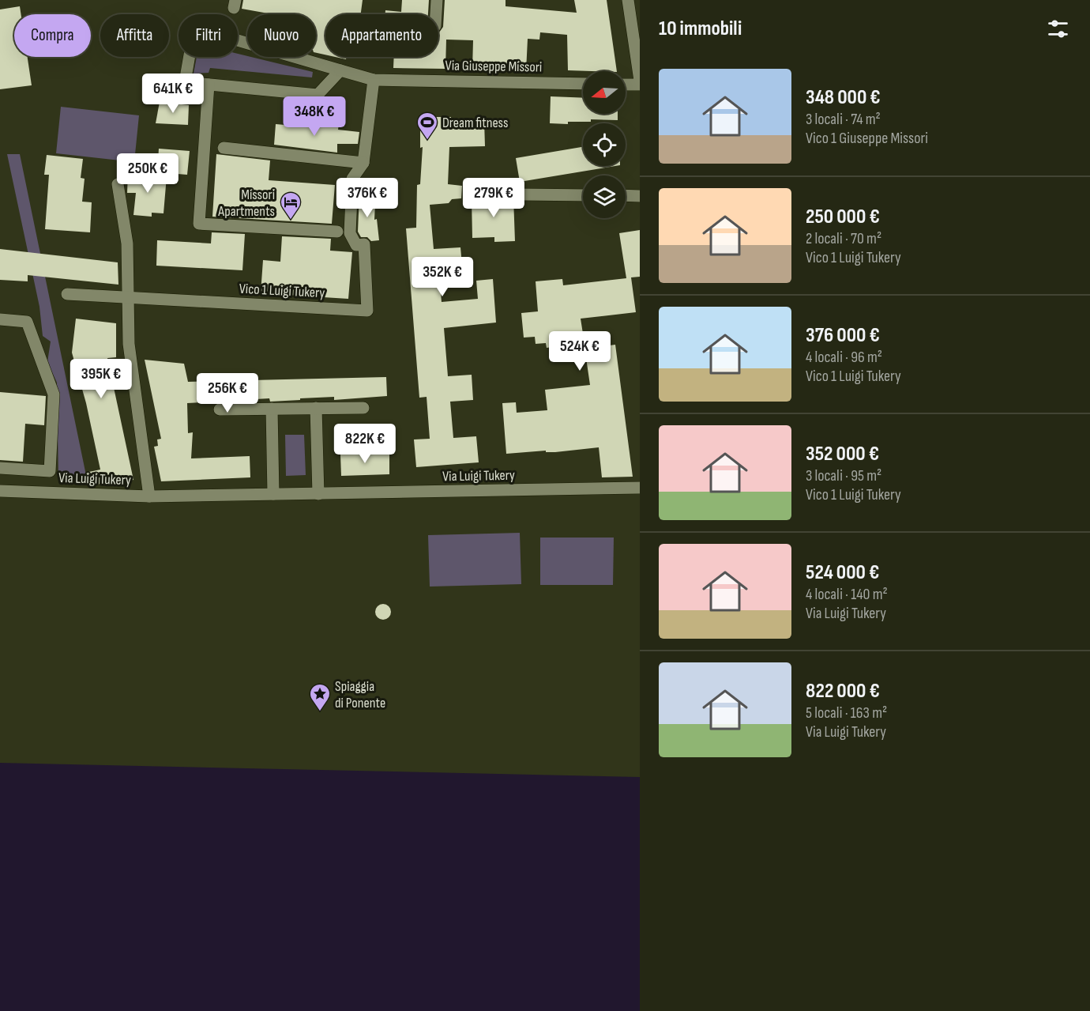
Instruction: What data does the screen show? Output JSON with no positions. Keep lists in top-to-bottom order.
{
  "streets": {
    "street": ["Via Giuseppe Missori", "Vico 1 Luigi Tukery", "Via Luigi Tukery"]
  },
  "places": {
    "sports": ["Dream fitness"],
    "hotel": ["Missori Apartments"],
    "place": ["Spiaggia di Ponente"]
  },
  "north": "left",
  "page": {
    "heading": "10 immobili",
    "chip": [
      "Compra",
      "Affitta",
      "Filtri",
      "Nuovo",
      "Appartamento"
    ],
    "list": [
      {
        "name": "348 000 €",
        "note": "3 locali · 74 m² · Vico 1 Giuseppe Missori"
      },
      {
        "name": "250 000 €",
        "note": "2 locali · 70 m² · Vico 1 Luigi Tukery"
      },
      {
        "name": "376 000 €",
        "note": "4 locali · 96 m² · Vico 1 Luigi Tukery"
      },
      {
        "name": "352 000 €",
        "note": "3 locali · 95 m² · Vico 1 Luigi Tukery"
      },
      {
        "name": "524 000 €",
        "note": "4 locali · 140 m² · Via Luigi Tukery"
      },
      {
        "name": "822 000 €",
        "note": "5 locali · 163 m² · Via Luigi Tukery"
      }
    ],
    "price": [
      "641K €",
      "348K €",
      "250K €",
      "376K €",
      "279K €",
      "352K €",
      "524K €",
      "395K €",
      "256K €",
      "822K €"
    ]
  }
}
